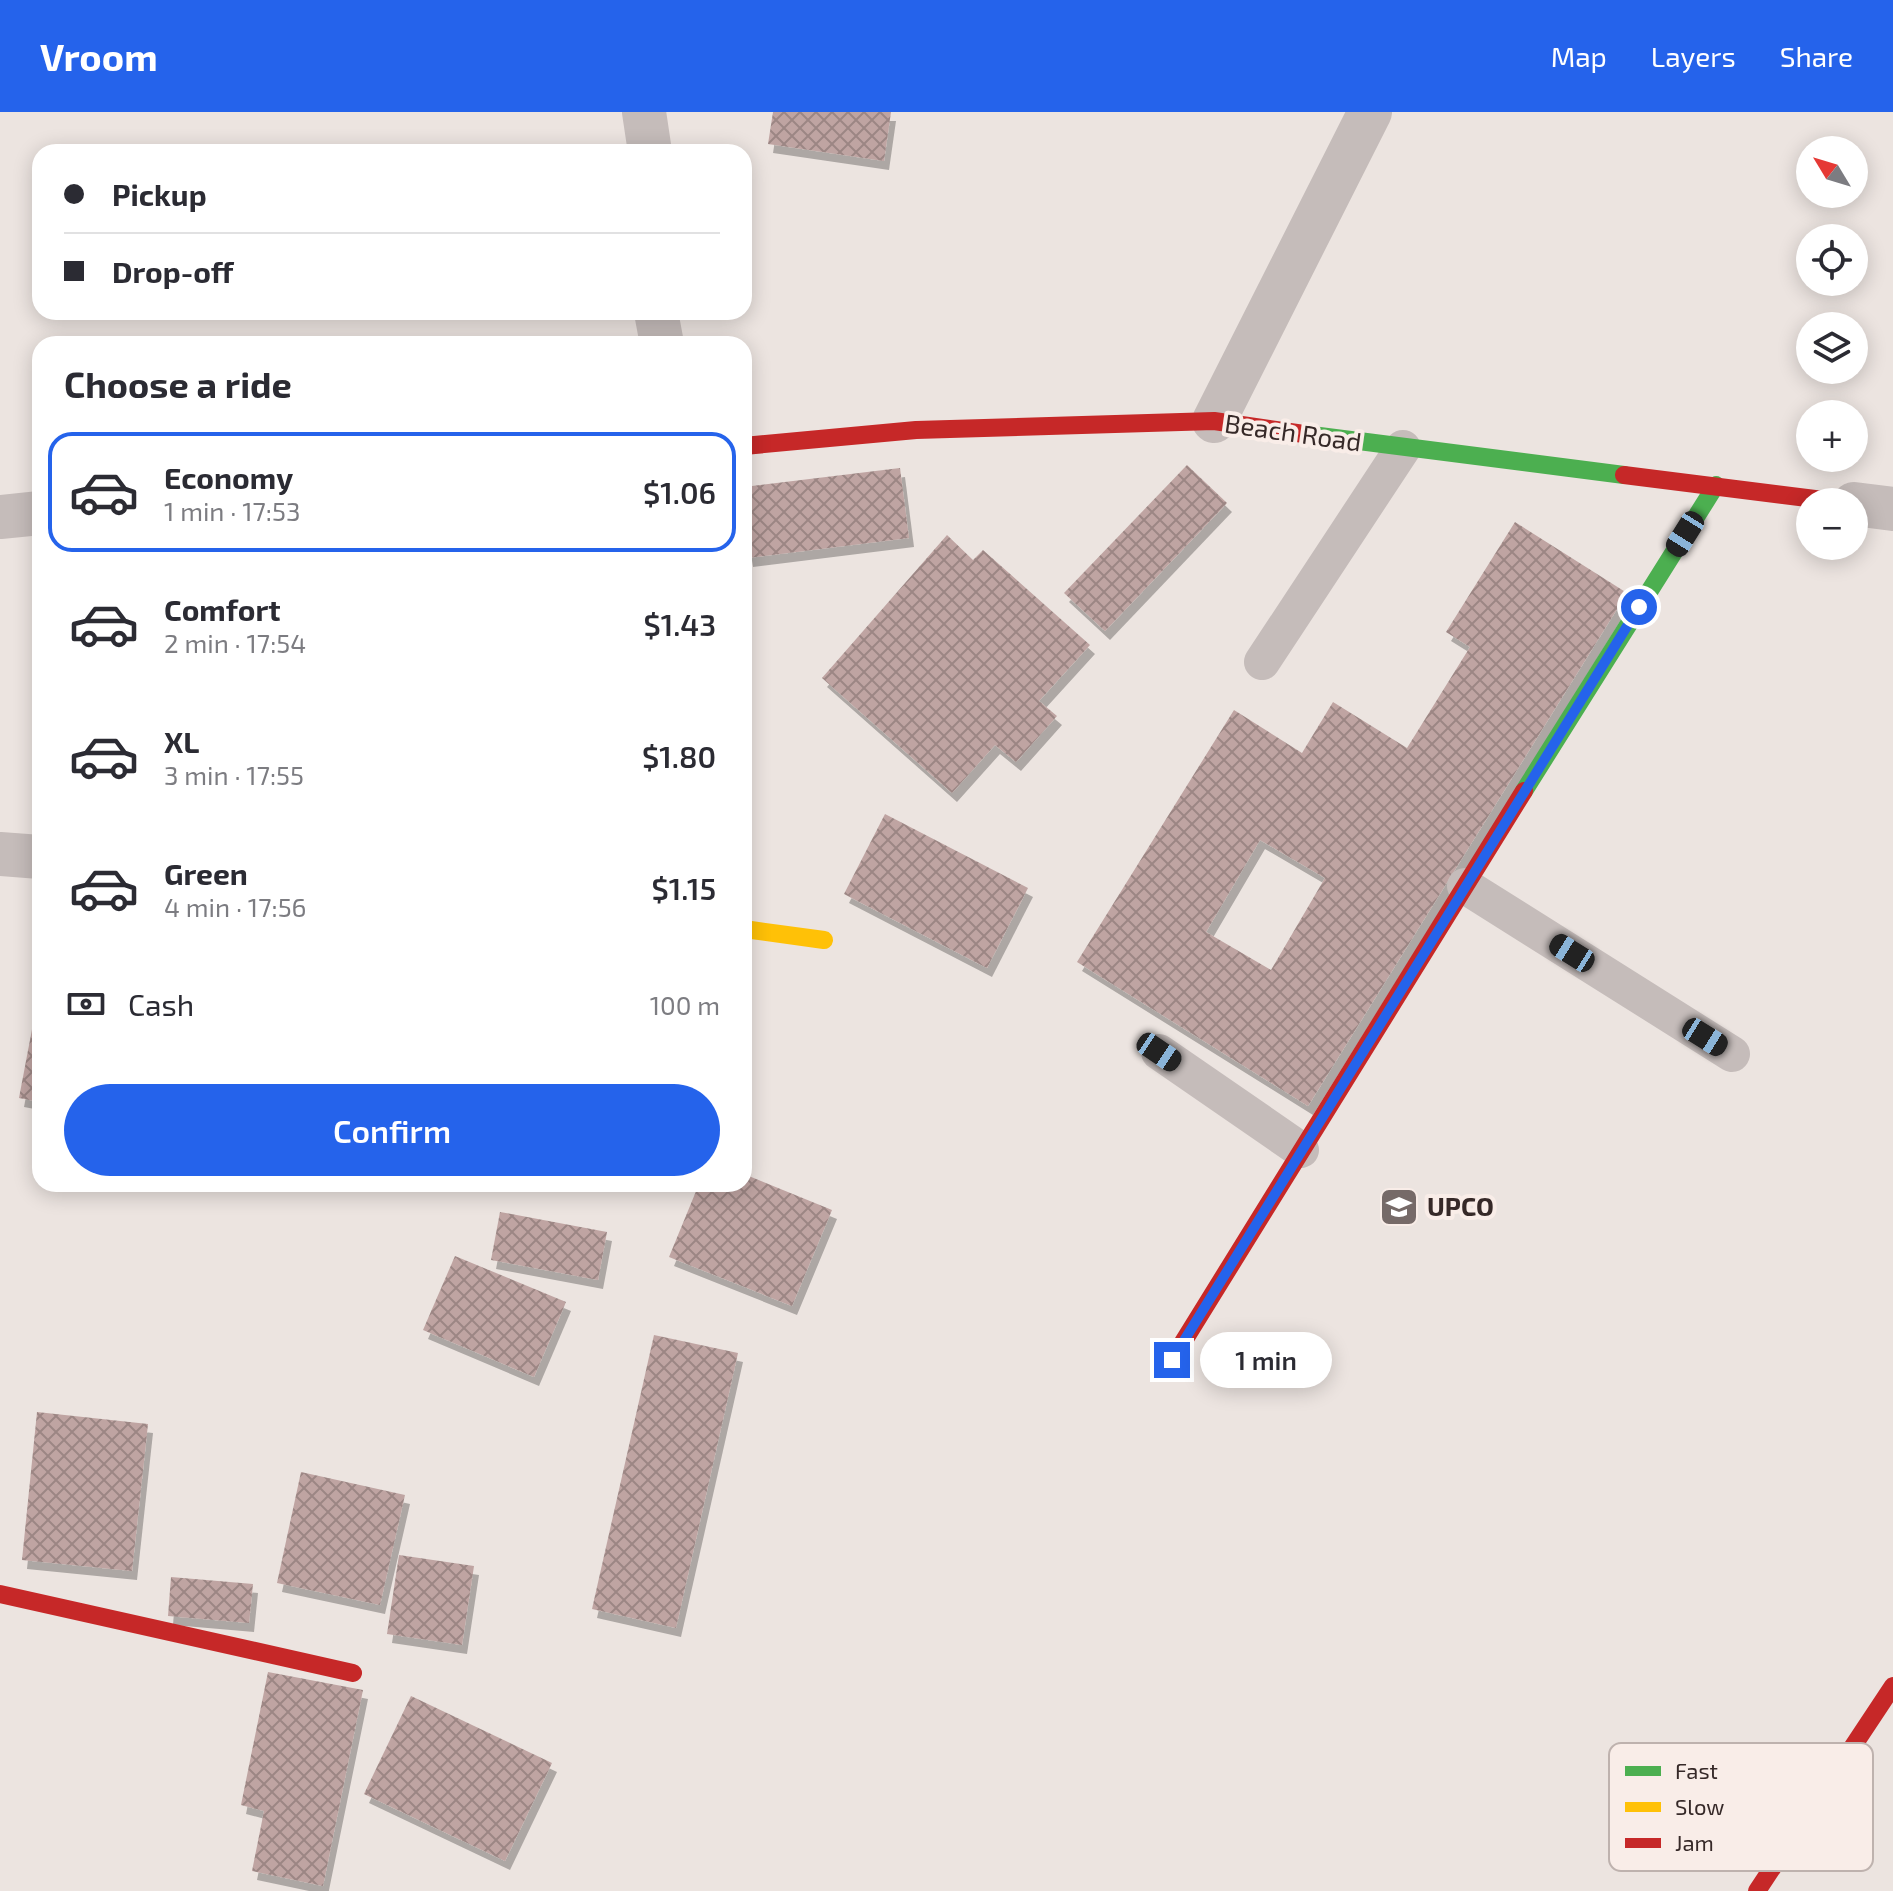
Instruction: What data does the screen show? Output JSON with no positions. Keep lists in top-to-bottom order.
{
  "streets": {
    "street": ["Beach Road"]
  },
  "places": {
    "school or university": ["UPCO"]
  },
  "legend": ["Fast", "Slow", "Jam"],
  "north": "top left",
  "page": {
    "header": "Vroom",
    "nav": ["Map", "Layers", "Share"],
    "map_buttons": ["+", "−"],
    "banner": ["Pickup", "Drop-off"],
    "heading": "Choose a ride",
    "list": [
      {
        "name": "Economy",
        "note": "1 min · 17:53",
        "value": "$1.06"
      },
      {
        "name": "Comfort",
        "note": "2 min · 17:54",
        "value": "$1.43"
      },
      {
        "name": "XL",
        "note": "3 min · 17:55",
        "value": "$1.80"
      },
      {
        "name": "Green",
        "note": "4 min · 17:56",
        "value": "$1.15"
      }
    ],
    "pay": ["Cash", "100 m"],
    "buttons": "Confirm",
    "bubble": "1 min"
  }
}
